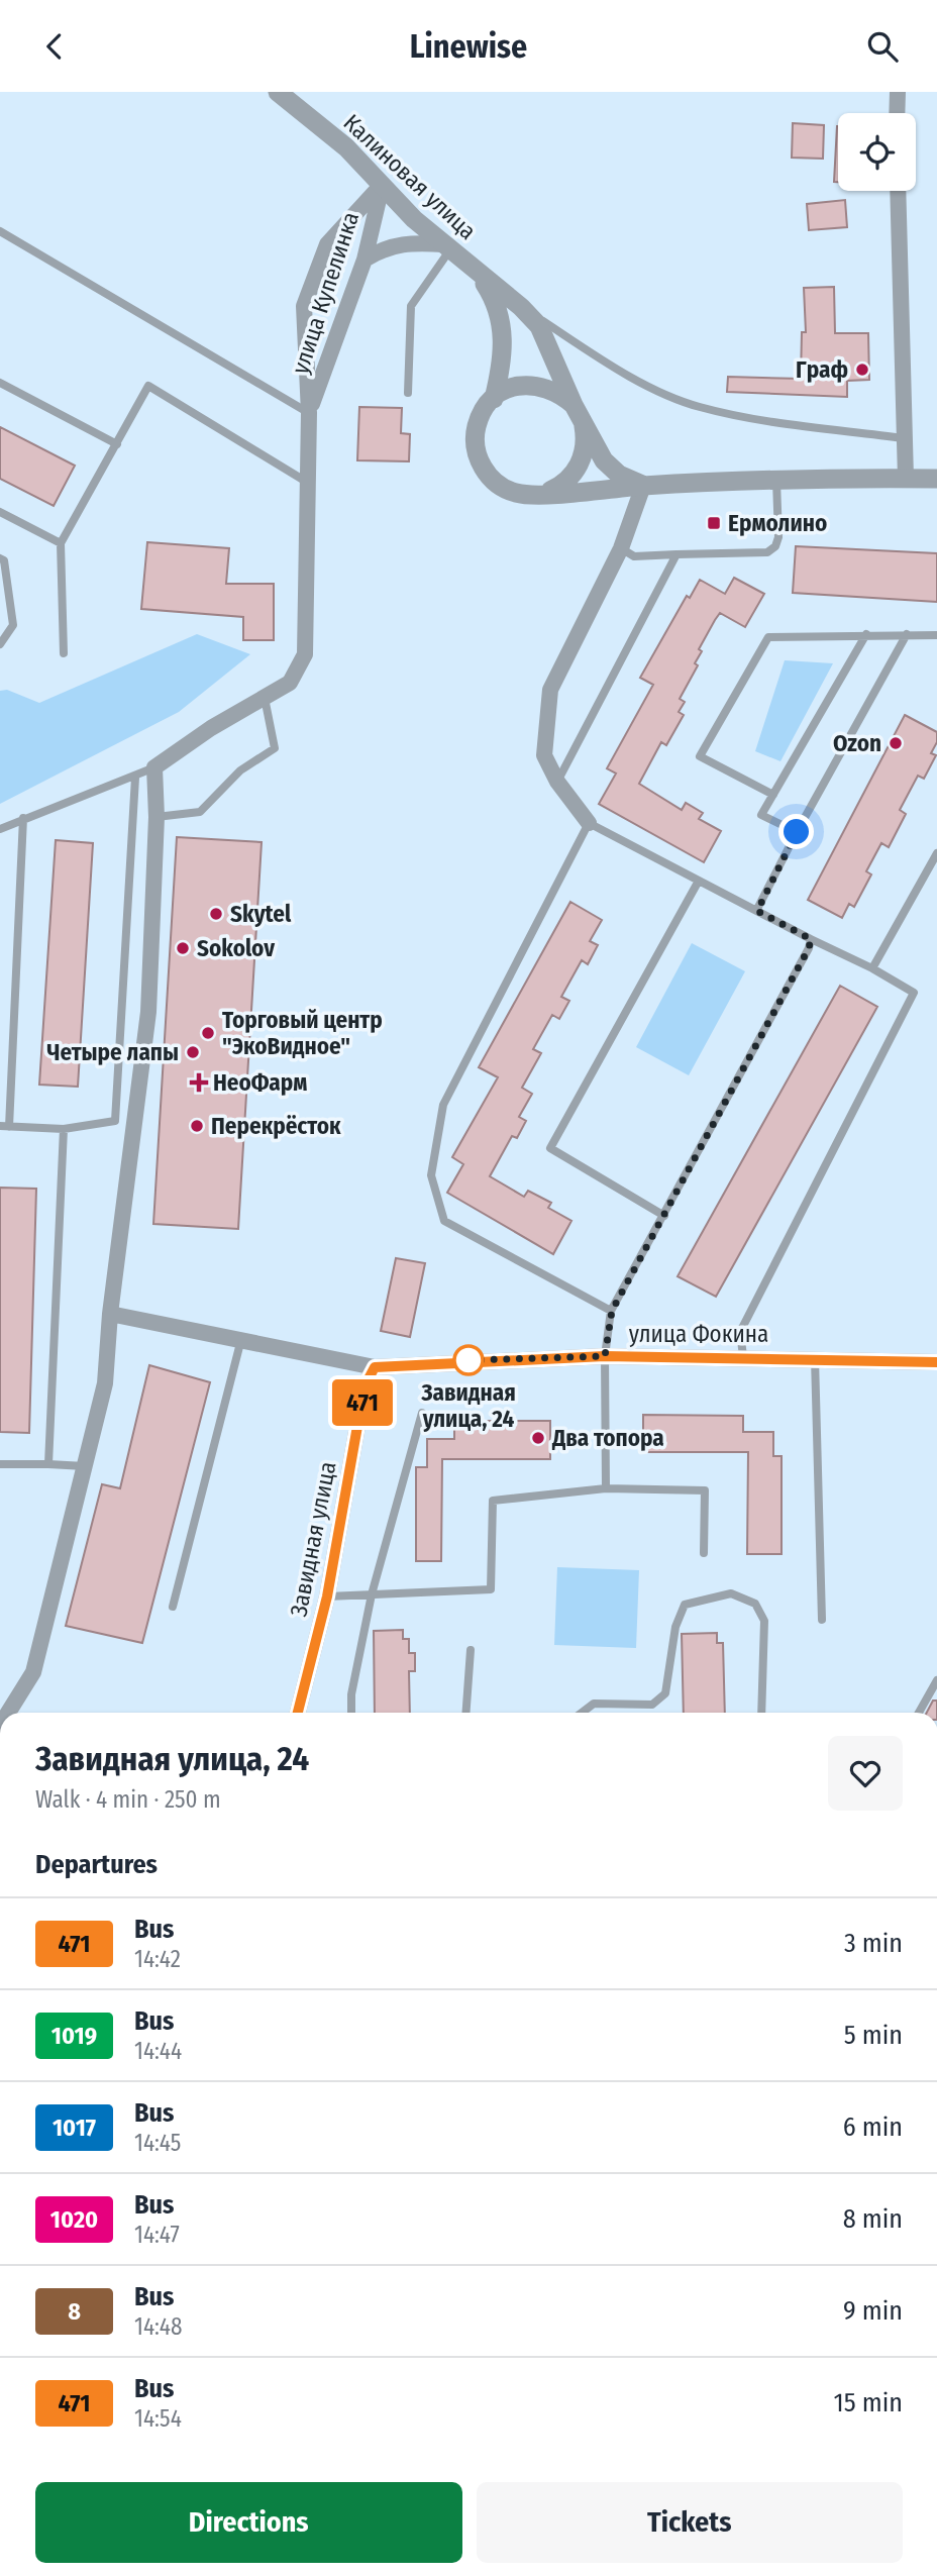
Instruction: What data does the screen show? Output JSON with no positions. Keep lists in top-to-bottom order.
{
  "streets": {
    "street": [
      "Калиновая улица",
      "улица Купелинка",
      "улица Фокина",
      "Завидная улица"
    ]
  },
  "crossings": [
    ["Калиновая улица", "улица Купелинка"],
    ["улица Фокина", "Завидная улица"]
  ],
  "places": {
    "other": [
      "Граф",
      "Ozon",
      "Skytel",
      "Sokolov",
      "Торговый центр \"ЭкоВидное\"",
      "Четыре лапы",
      "Перекрёсток",
      "Завидная улица, 24",
      "Два топора"
    ],
    "transit": ["Ермолино"],
    "health": ["НеоФарм"]
  },
  "lines": ["bus line 471"],
  "page": {
    "header": "Linewise",
    "on_map": "471",
    "heading": [
      ["Завидная улица, 24", "Walk · 4 min · 250 m"],
      "Departures"
    ],
    "list": [
      {
        "mark": "471",
        "name": "Bus",
        "note": "14:42",
        "value": "3 min"
      },
      {
        "mark": "1019",
        "name": "Bus",
        "note": "14:44",
        "value": "5 min"
      },
      {
        "mark": "1017",
        "name": "Bus",
        "note": "14:45",
        "value": "6 min"
      },
      {
        "mark": "1020",
        "name": "Bus",
        "note": "14:47",
        "value": "8 min"
      },
      {
        "mark": "8",
        "name": "Bus",
        "note": "14:48",
        "value": "9 min"
      },
      {
        "mark": "471",
        "name": "Bus",
        "note": "14:54",
        "value": "15 min"
      }
    ],
    "buttons": ["Directions", "Tickets"]
  }
}
